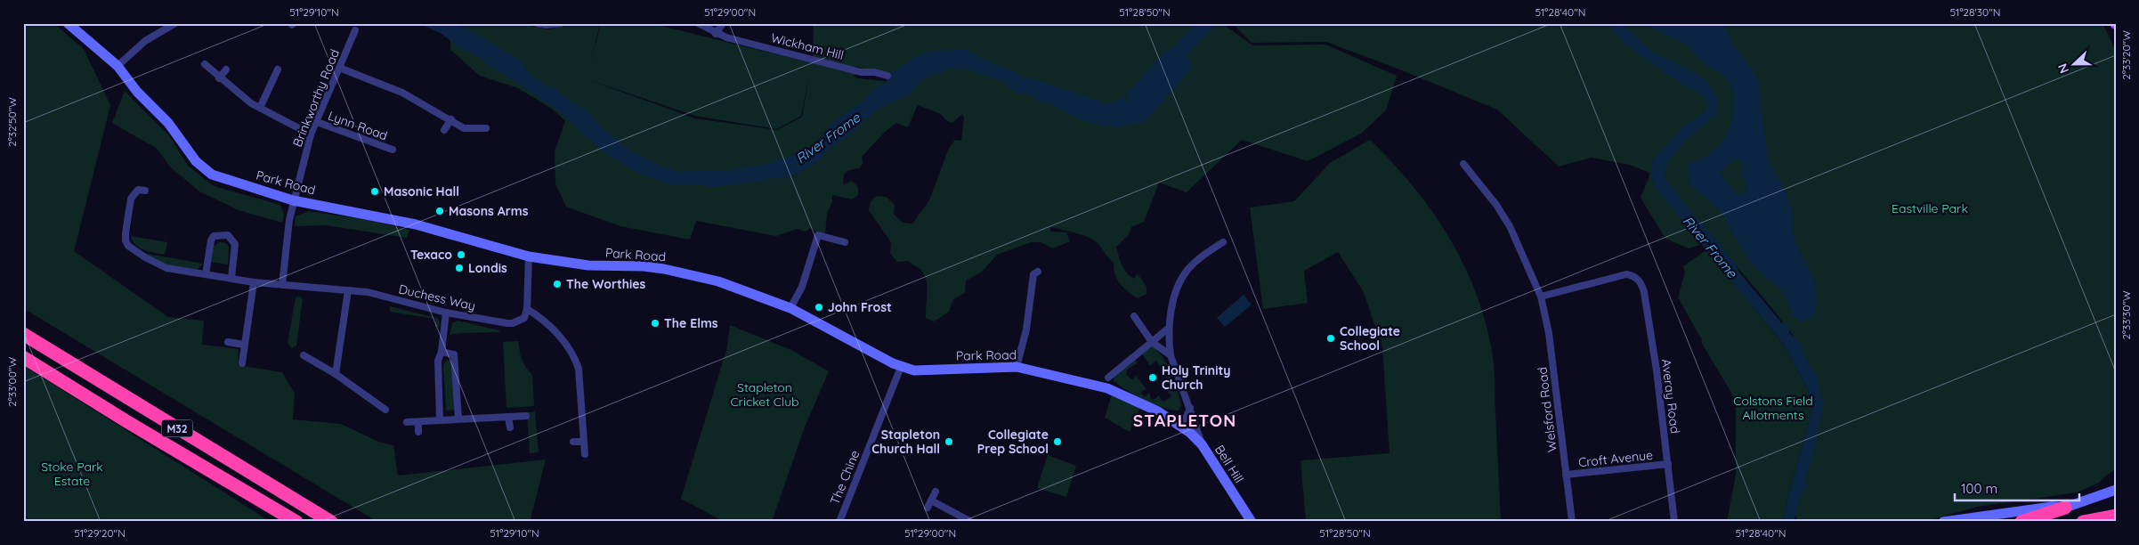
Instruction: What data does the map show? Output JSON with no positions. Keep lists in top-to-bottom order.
{
  "streets": {
    "highway": ["M32"],
    "main road": ["Park Road", "Bell Hill"],
    "street": [
      "Wickham Hill",
      "Brinkworthy Road",
      "Lynn Road",
      "Duchess Way",
      "Averay Road",
      "Welsford Road",
      "Croft Avenue",
      "The Chine"
    ]
  },
  "crossings": [
    ["Brinkworthy Road", "Lynn Road"],
    ["Brinkworthy Road", "Park Road"],
    ["Park Road", "Bell Hill"],
    ["Park Road", "The Chine"],
    ["Averay Road", "Welsford Road"],
    ["Averay Road", "Croft Avenue"],
    ["Welsford Road", "Croft Avenue"]
  ],
  "districts": ["STAPLETON"],
  "water": ["River Frome"],
  "parks": [
    "Eastville Park",
    "Stapleton Cricket Club",
    "Colstons Field Allotments",
    "Stoke Park Estate"
  ],
  "places": [
    "Masonic Hall",
    "Masons Arms",
    "Texaco",
    "Londis",
    "The Worthies",
    "John Frost",
    "The Elms",
    "Collegiate School",
    "Holy Trinity Church",
    "Stapleton Church Hall",
    "Collegiate Prep School"
  ],
  "scale_bar": "100 m",
  "north": "left",
  "coordinates": [
    "51°29'10\"N",
    "51°29'00\"N",
    "51°28'50\"N",
    "51°28'40\"N",
    "51°28'30\"N",
    "2°33'20\"W",
    "2°32'50\"W",
    "2°33'30\"W",
    "2°33'00\"W",
    "51°29'20\"N"
  ]
}
